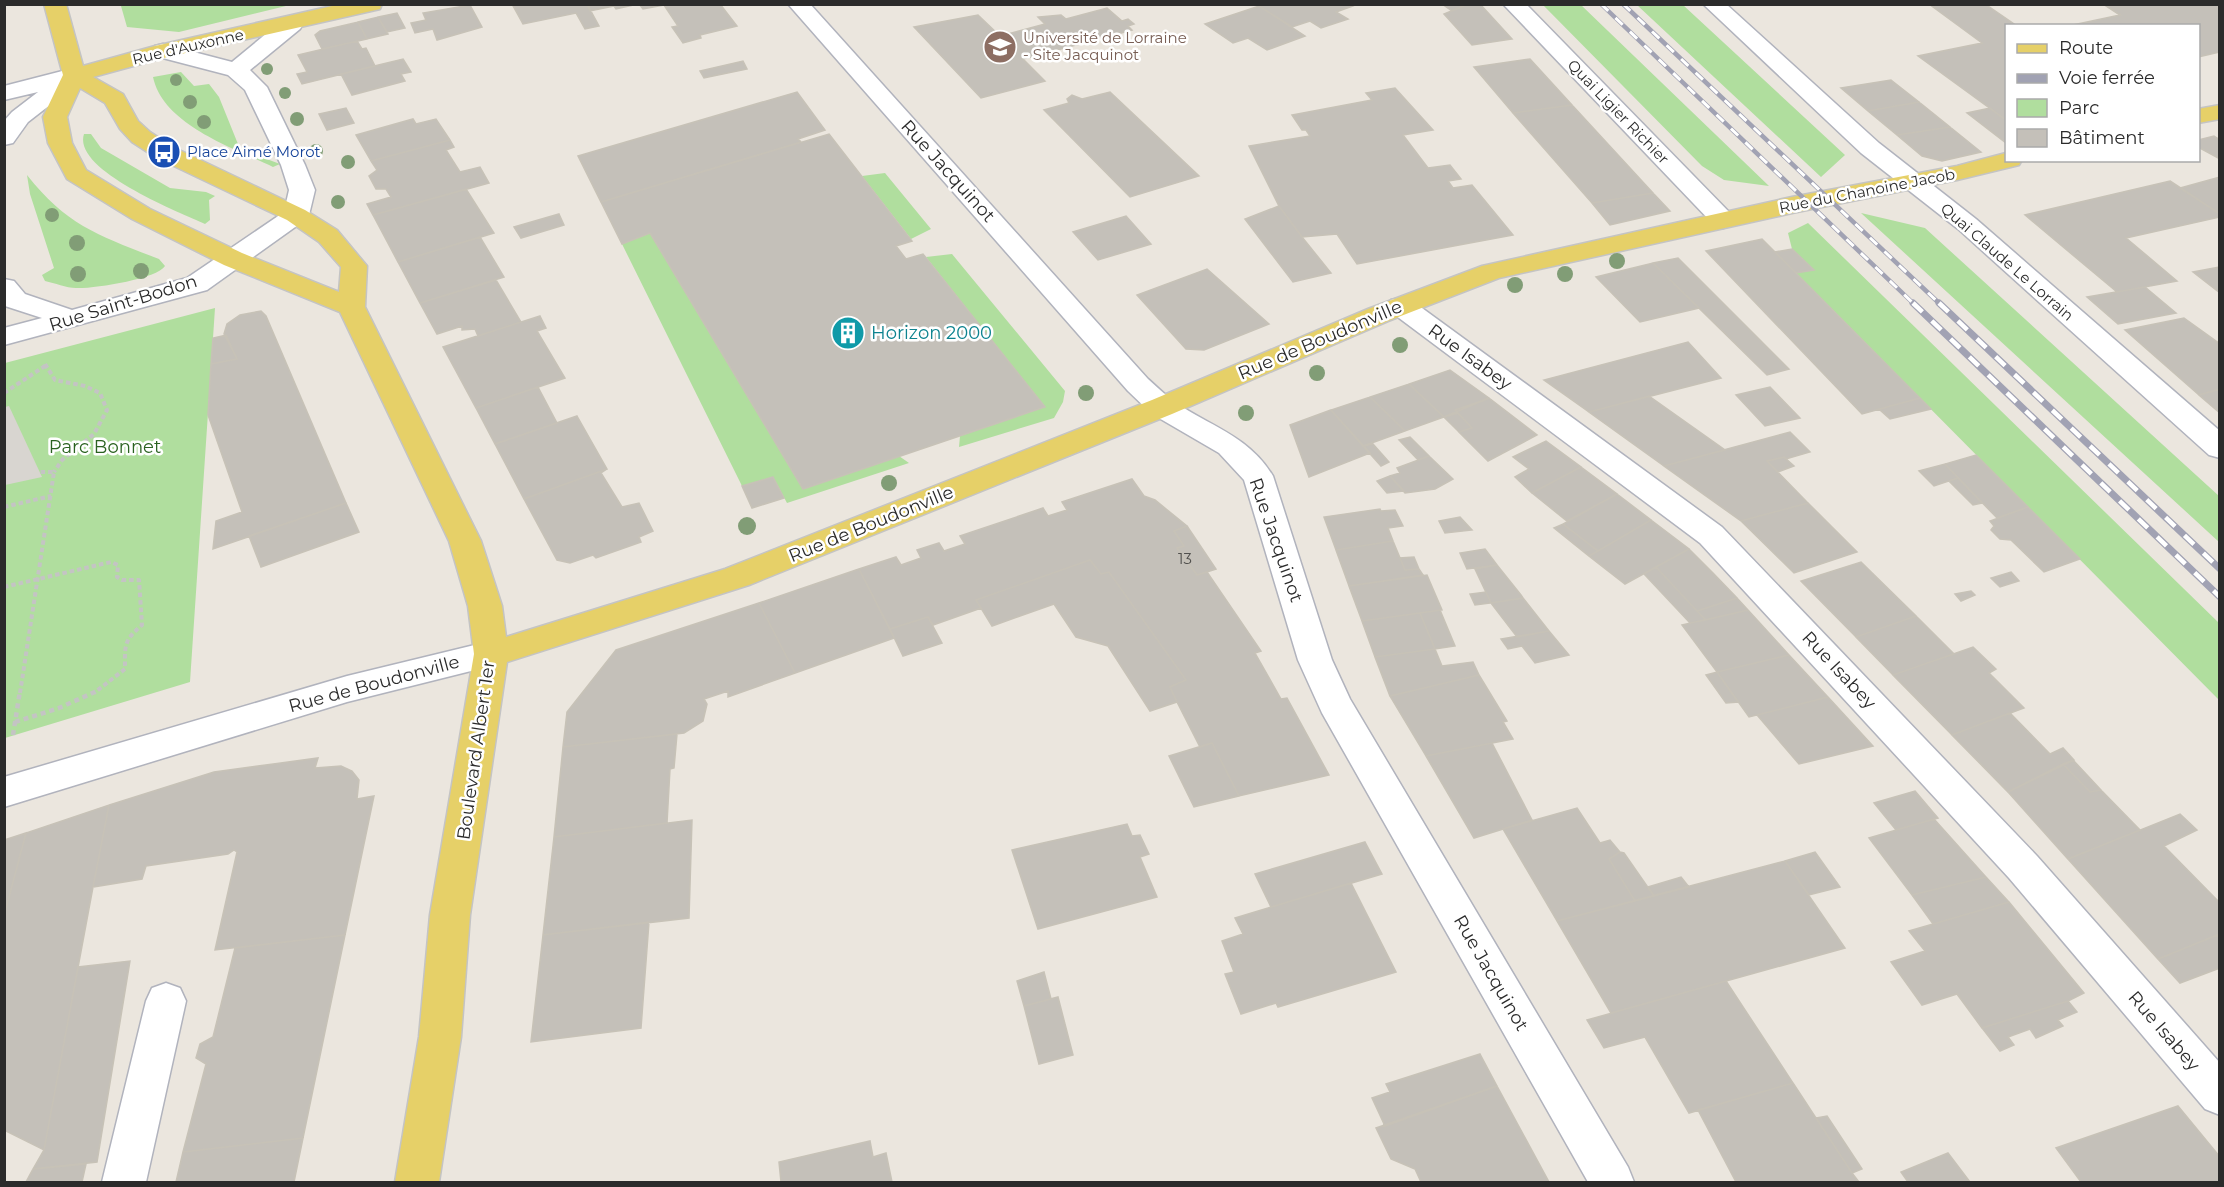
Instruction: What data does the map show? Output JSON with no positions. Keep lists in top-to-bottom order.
{
  "streets": {
    "main road": [
      "Rue d'Auxonne",
      "Rue du Chanoine Jacob",
      "Rue de Boudonville",
      "Boulevard Albert 1er"
    ],
    "street": [
      "Quai Ligier Richier",
      "Rue Jacquinot",
      "Quai Claude Le Lorrain",
      "Rue Saint-Bodon",
      "Rue Isabey"
    ]
  },
  "crossings": [
    ["Quai Ligier Richier", "Rue du Chanoine Jacob"],
    ["Quai Ligier Richier", "Rue de Boudonville"],
    ["Rue Jacquinot", "Rue de Boudonville"],
    ["Rue du Chanoine Jacob", "Quai Claude Le Lorrain"],
    ["Rue du Chanoine Jacob", "Rue de Boudonville"],
    ["Rue de Boudonville", "Rue Isabey"],
    ["Rue de Boudonville", "Boulevard Albert 1er"]
  ],
  "parks": ["Parc Bonnet"],
  "places": {
    "school or university": ["Université de Lorraine - Site Jacquinot"],
    "bus stop": ["Place Aimé Morot"],
    "building": ["Horizon 2000"]
  },
  "house_numbers": ["13"],
  "legend": [
    "Route",
    "Voie ferrée",
    "Parc",
    "Bâtiment"
  ]
}
